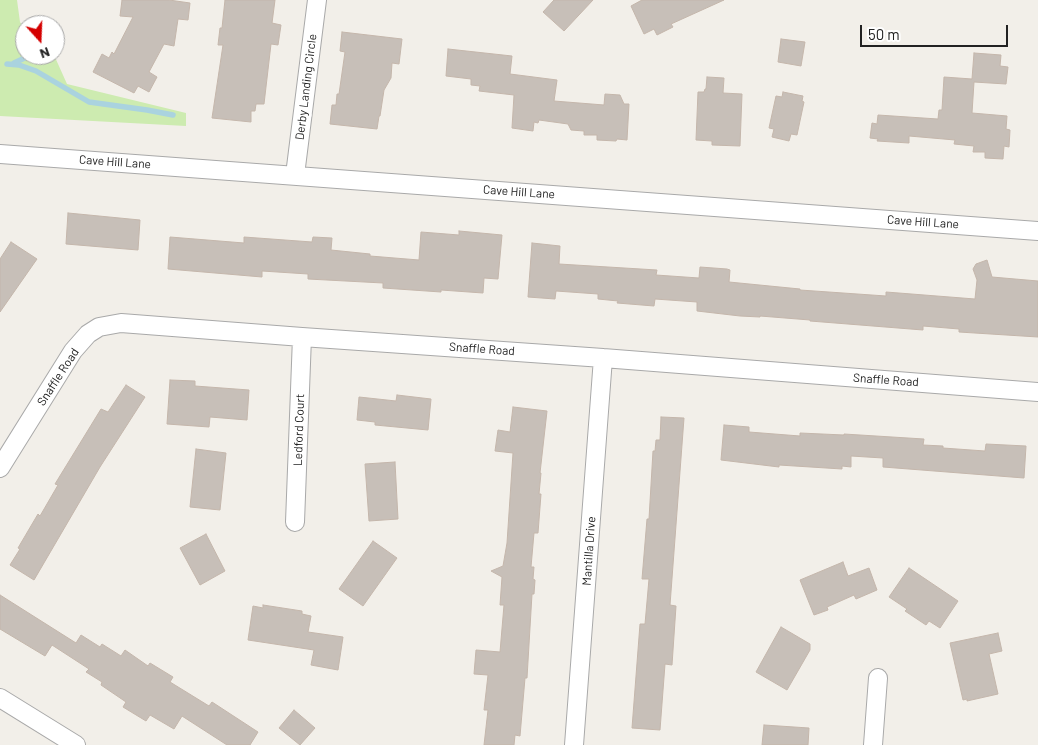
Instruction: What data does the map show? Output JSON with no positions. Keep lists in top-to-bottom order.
{
  "streets": {
    "street": [
      "Derby Landing Circle",
      "Cave Hill Lane",
      "Snaffle Road",
      "Ledford Court",
      "Mantilla Drive"
    ]
  },
  "crossings": [
    ["Derby Landing Circle", "Cave Hill Lane"],
    ["Snaffle Road", "Ledford Court"],
    ["Snaffle Road", "Mantilla Drive"]
  ],
  "scale_bar": "50 m",
  "north": "bottom"
}
